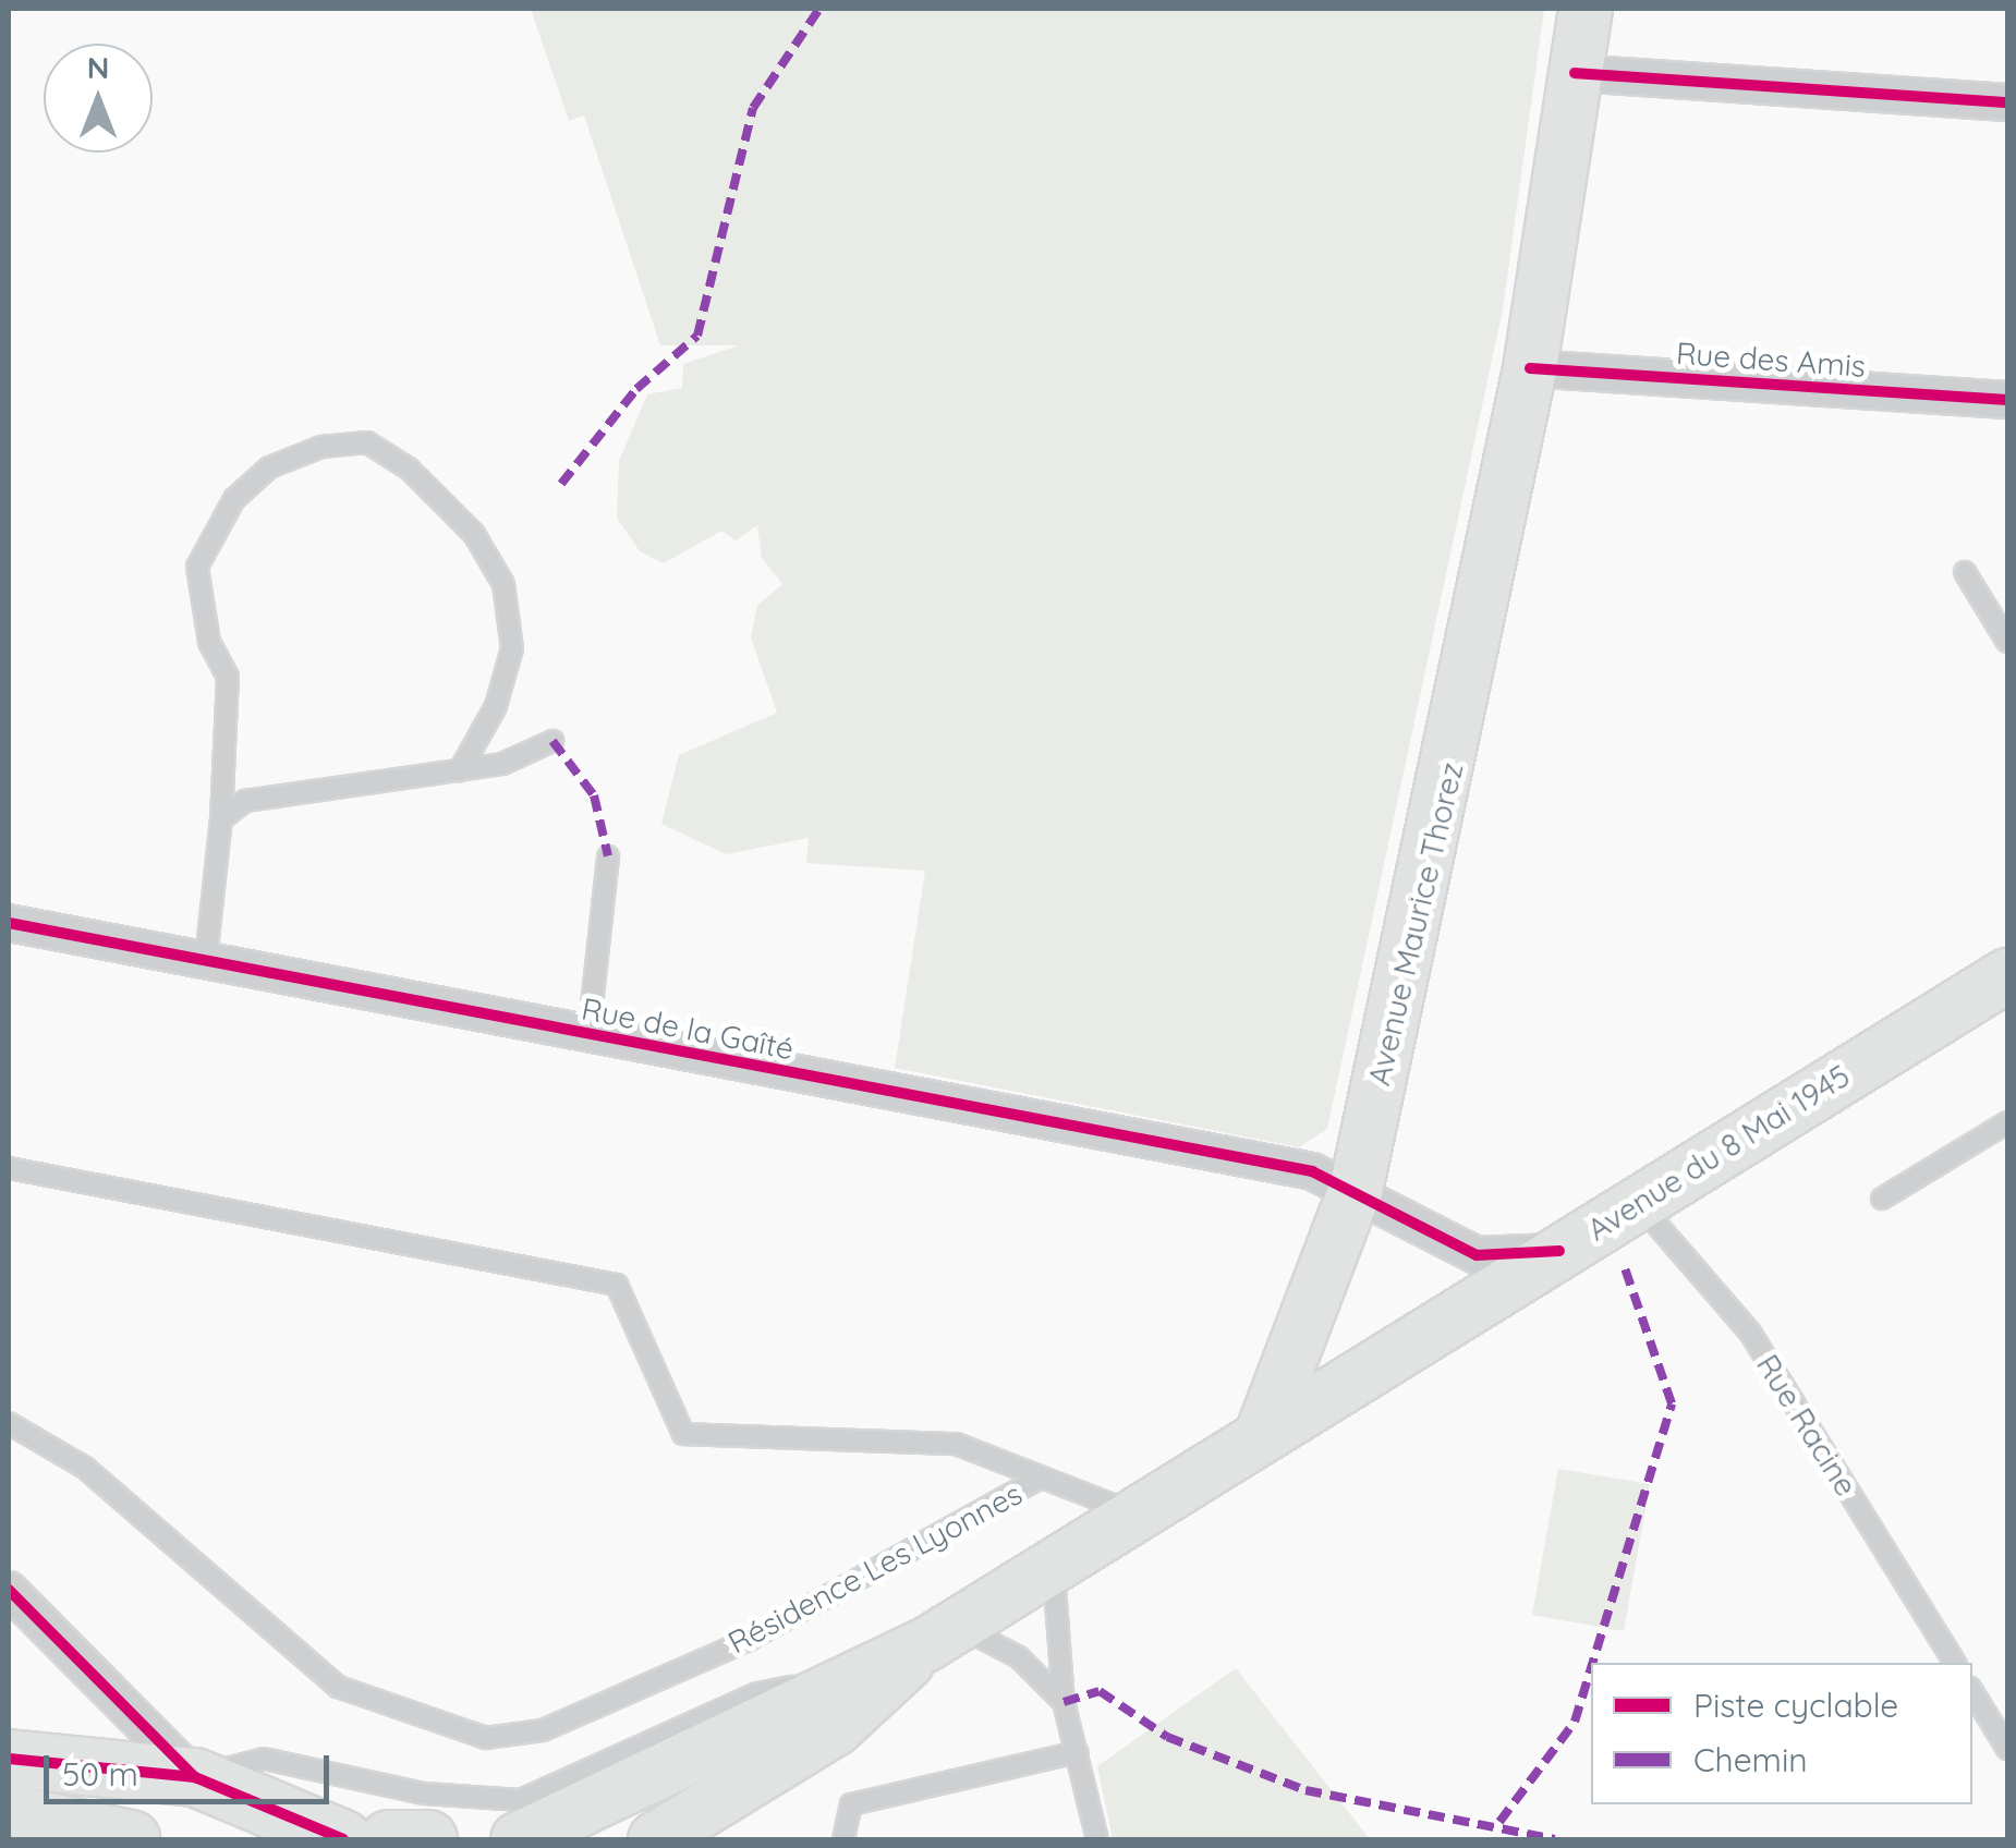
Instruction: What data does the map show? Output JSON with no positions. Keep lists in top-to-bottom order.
{
  "streets": {
    "main road": ["Avenue Maurice Thorez", "Avenue du 8 Mai 1945"],
    "street": ["Rue des Amis", "Rue de la Gaîté"],
    "lane": ["Rue Racine", "Résidence Les Lyonnes"]
  },
  "crossings": [
    ["Rue des Amis", "Avenue Maurice Thorez"],
    ["Avenue Maurice Thorez", "Rue de la Gaîté"],
    ["Avenue Maurice Thorez", "Avenue du 8 Mai 1945"],
    ["Rue de la Gaîté", "Avenue du 8 Mai 1945"],
    ["Avenue du 8 Mai 1945", "Rue Racine"]
  ],
  "legend": ["Piste cyclable", "Chemin"],
  "scale_bar": "50 m",
  "north": "top"
}
